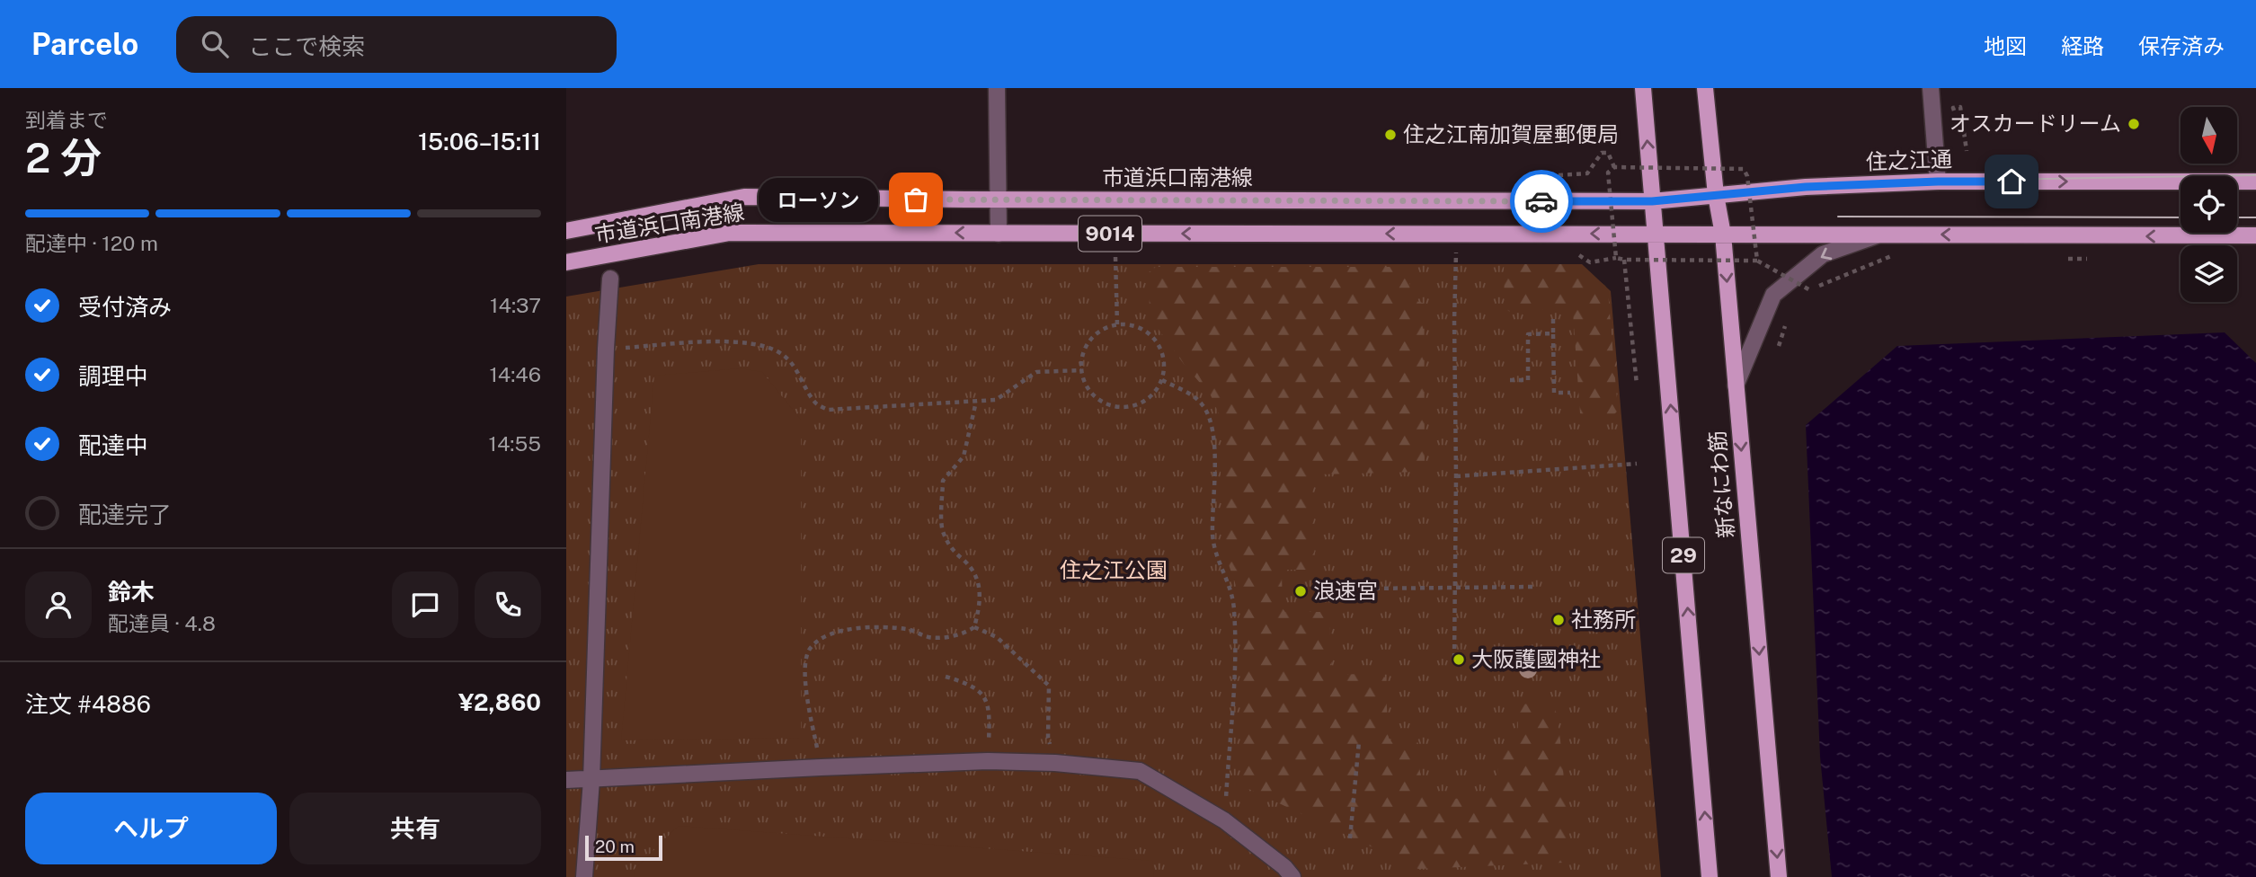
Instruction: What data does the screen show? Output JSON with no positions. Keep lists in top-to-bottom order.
{
  "streets": {
    "main road": [
      "住之江通",
      "市道浜口南港線",
      "9014",
      "新なにわ筋",
      "29"
    ]
  },
  "crossings": [
    ["住之江通", "市道浜口南港線"],
    ["住之江通", "新なにわ筋"],
    ["市道浜口南港線", "新なにわ筋"]
  ],
  "parks": ["住之江公園"],
  "places": [
    "オスカードリーム",
    "住之江南加賀屋郵便局",
    "ローソン",
    "浪速宮",
    "社務所",
    "大阪護國神社"
  ],
  "scale_bar": "20 m",
  "north": "bottom",
  "page": {
    "header": "Parcelo",
    "search": "ここで検索",
    "nav": ["地図", "経路", "保存済み"],
    "heading": ["2 分", "到着まで", "15:06–15:11"],
    "panel": [
      "鈴木",
      "配達員 · 4.8",
      "注文 #4886",
      "¥2,860"
    ],
    "bubble": "ローソン",
    "bar": "配達中 · 120 m",
    "list": [
      ["受付済み", "14:37"],
      ["調理中", "14:46"],
      ["配達中", "14:55"],
      "配達完了"
    ],
    "buttons": ["ヘルプ", "共有"],
    "scale": "20 m"
  }
}
